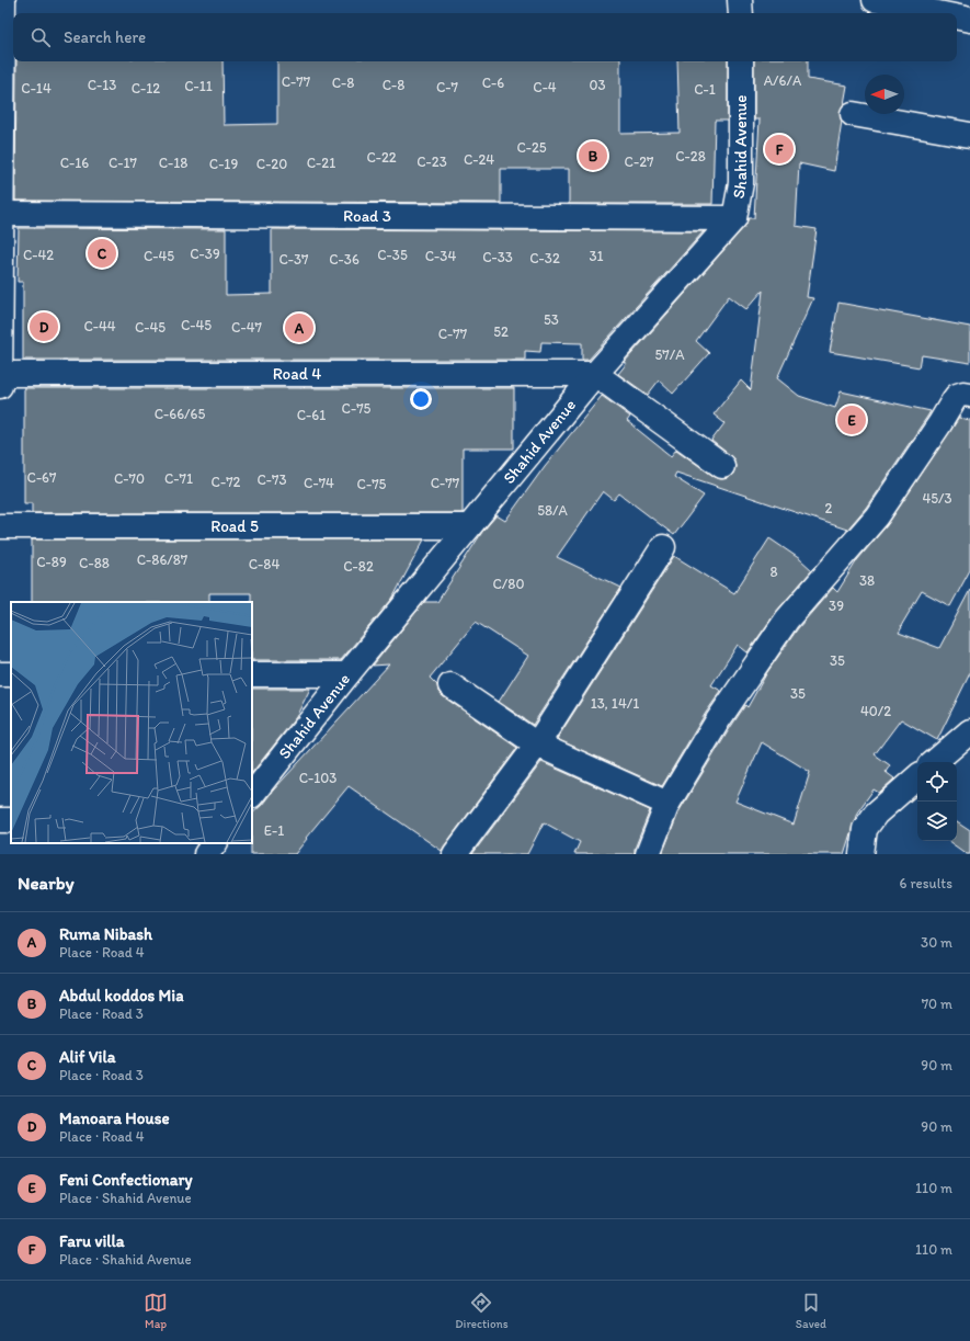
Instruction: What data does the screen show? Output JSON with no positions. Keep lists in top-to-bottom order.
{
  "streets": {
    "street": [
      "Shahid Avenue",
      "Road 3",
      "Road 4",
      "Road 5"
    ]
  },
  "crossings": [
    ["Shahid Avenue", "Road 3"],
    ["Shahid Avenue", "Road 4"],
    ["Shahid Avenue", "Road 5"]
  ],
  "house_numbers": [
    "A/6/A",
    "C-77",
    "C-8",
    "C-6",
    "C-13",
    "C-8",
    "03",
    "C-11",
    "C-7",
    "C-4",
    "C-14",
    "C-12",
    "C-1",
    "C-25",
    "C-28",
    "C-22",
    "C-24",
    "C-23",
    "C-27",
    "C-16",
    "C-17",
    "C-18",
    "C-21",
    "C-19",
    "C-20",
    "C-39",
    "C-42",
    "C-35",
    "C-45",
    "C-34",
    "31",
    "C-33",
    "C-32",
    "C-37",
    "C-36",
    "53",
    "C-45",
    "C-44",
    "C-45",
    "C-47",
    "52",
    "C-77",
    "57/A",
    "C-75",
    "C-66/65",
    "C-61",
    "C-67",
    "C-70",
    "C-71",
    "C-73",
    "C-72",
    "C-74",
    "C-77",
    "C-75",
    "45/3",
    "2",
    "58/A",
    "C-86/87",
    "C-89",
    "C-88",
    "C-84",
    "C-82",
    "8",
    "38",
    "C/80",
    "39",
    "35",
    "35",
    "13, 14/1",
    "40/2",
    "C-103",
    "E-1"
  ],
  "north": "left",
  "page": {
    "search": "Search here",
    "pins": [
      "F",
      "B",
      "C",
      "D",
      "A",
      "E"
    ],
    "heading": ["Nearby", "6 results"],
    "list": [
      {
        "mark": "A",
        "name": "Ruma Nibash",
        "note": "Place · Road 4",
        "value": "30 m"
      },
      {
        "mark": "B",
        "name": "Abdul koddos Mia",
        "note": "Place · Road 3",
        "value": "70 m"
      },
      {
        "mark": "C",
        "name": "Alif Vila",
        "note": "Place · Road 3",
        "value": "90 m"
      },
      {
        "mark": "D",
        "name": "Manoara House",
        "note": "Place · Road 4",
        "value": "90 m"
      },
      {
        "mark": "E",
        "name": "Feni Confectionary",
        "note": "Place · Shahid Avenue",
        "value": "110 m"
      },
      {
        "mark": "F",
        "name": "Faru villa",
        "note": "Place · Shahid Avenue",
        "value": "110 m"
      }
    ],
    "nav": ["Map", "Directions", "Saved"]
  }
}
